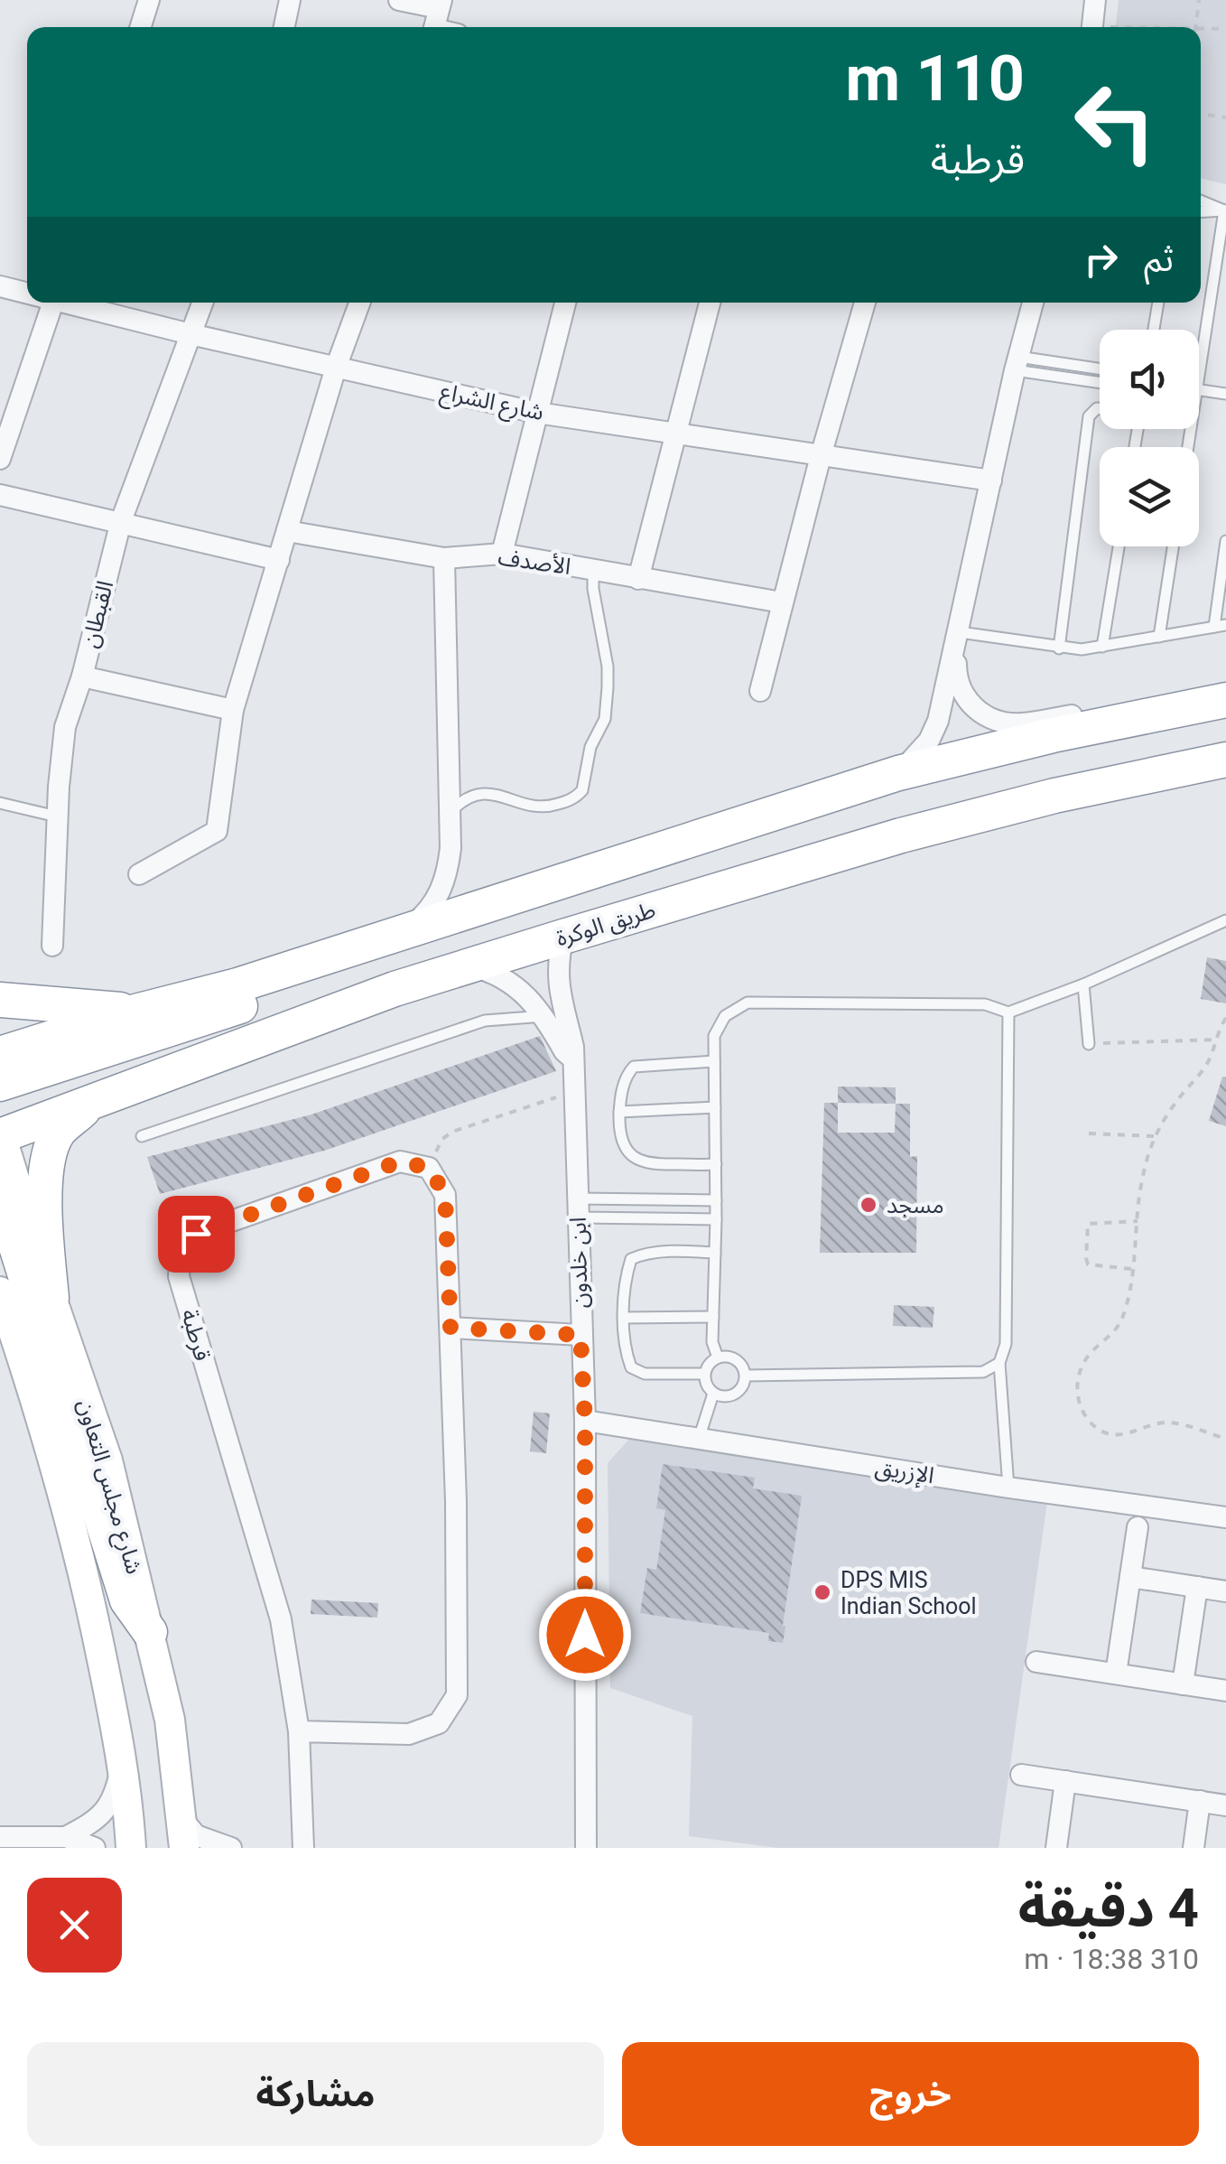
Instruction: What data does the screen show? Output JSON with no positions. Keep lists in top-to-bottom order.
{
  "streets": {
    "highway": ["طريق الوكرة"],
    "main road": ["شارع مجلس التعاون"],
    "street": [
      "شارع الشراع",
      "الأصدف",
      "القبطان",
      "ابن خلدون",
      "قرطبة",
      "الإزريق"
    ]
  },
  "crossings": [
    ["شارع الشراع", "القبطان"],
    ["طريق الوكرة", "ابن خلدون"],
    ["طريق الوكرة", "شارع مجلس التعاون"],
    ["ابن خلدون", "الإزريق"]
  ],
  "places": ["مسجد", "DPS MIS Indian School"],
  "page": {
    "turn": ["110 m", "قرطبة"],
    "then": "ثم",
    "heading": ["4 دقيقة", "310 m · 18:38"],
    "buttons": ["خروج", "مشاركة"]
  }
}
